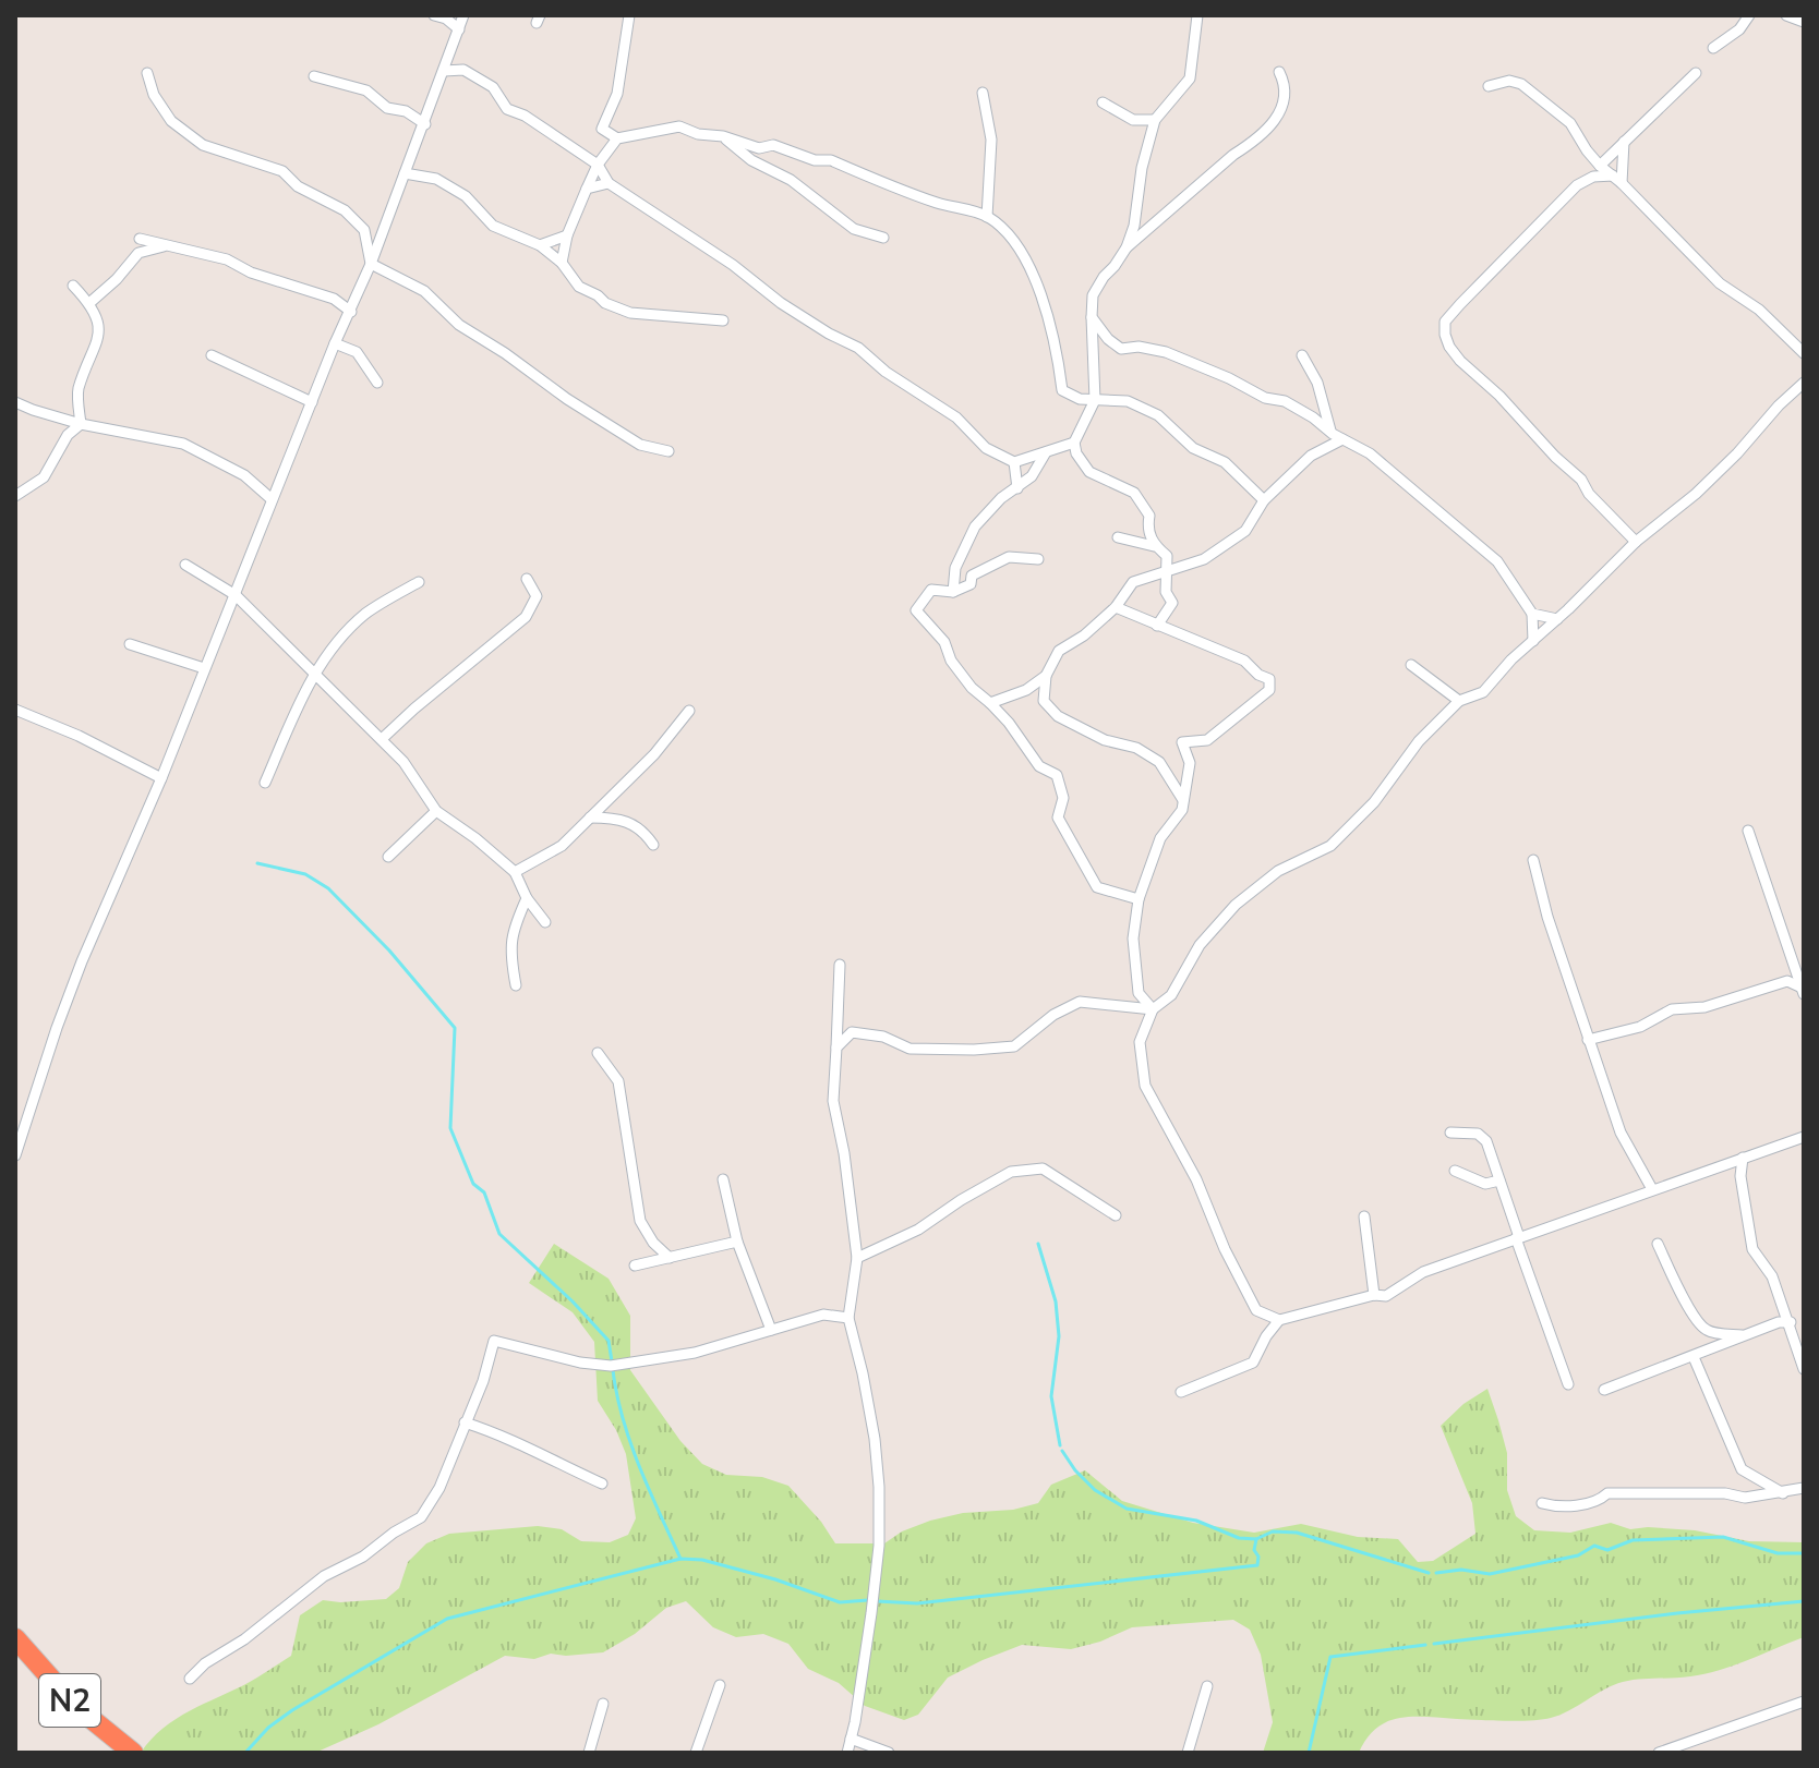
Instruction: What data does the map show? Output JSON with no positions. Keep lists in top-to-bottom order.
{
  "streets": {
    "highway": ["N2"]
  }
}
